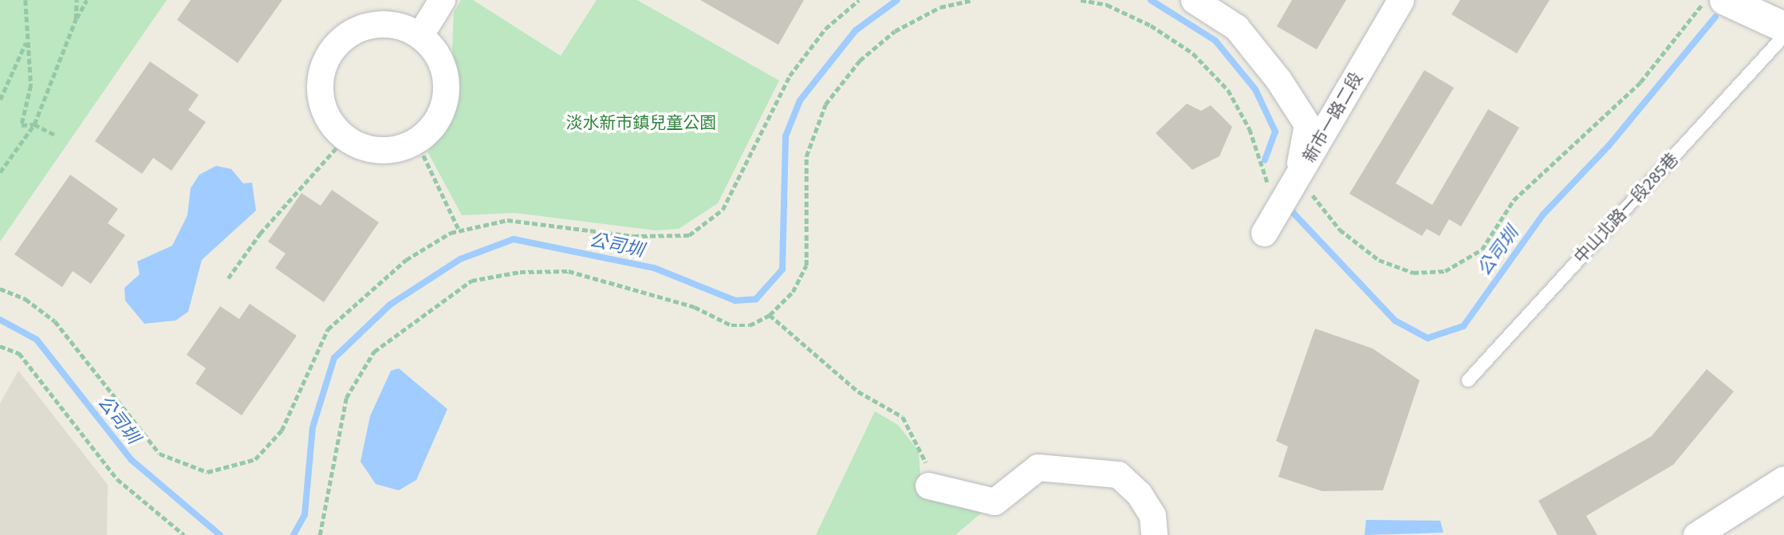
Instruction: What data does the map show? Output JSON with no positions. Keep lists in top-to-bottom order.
{
  "streets": {
    "street": ["新市一路二段"],
    "lane": ["中山北路一段285巷"]
  },
  "water": ["公司圳"],
  "parks": ["淡水新市鎮兒童公園"]
}
